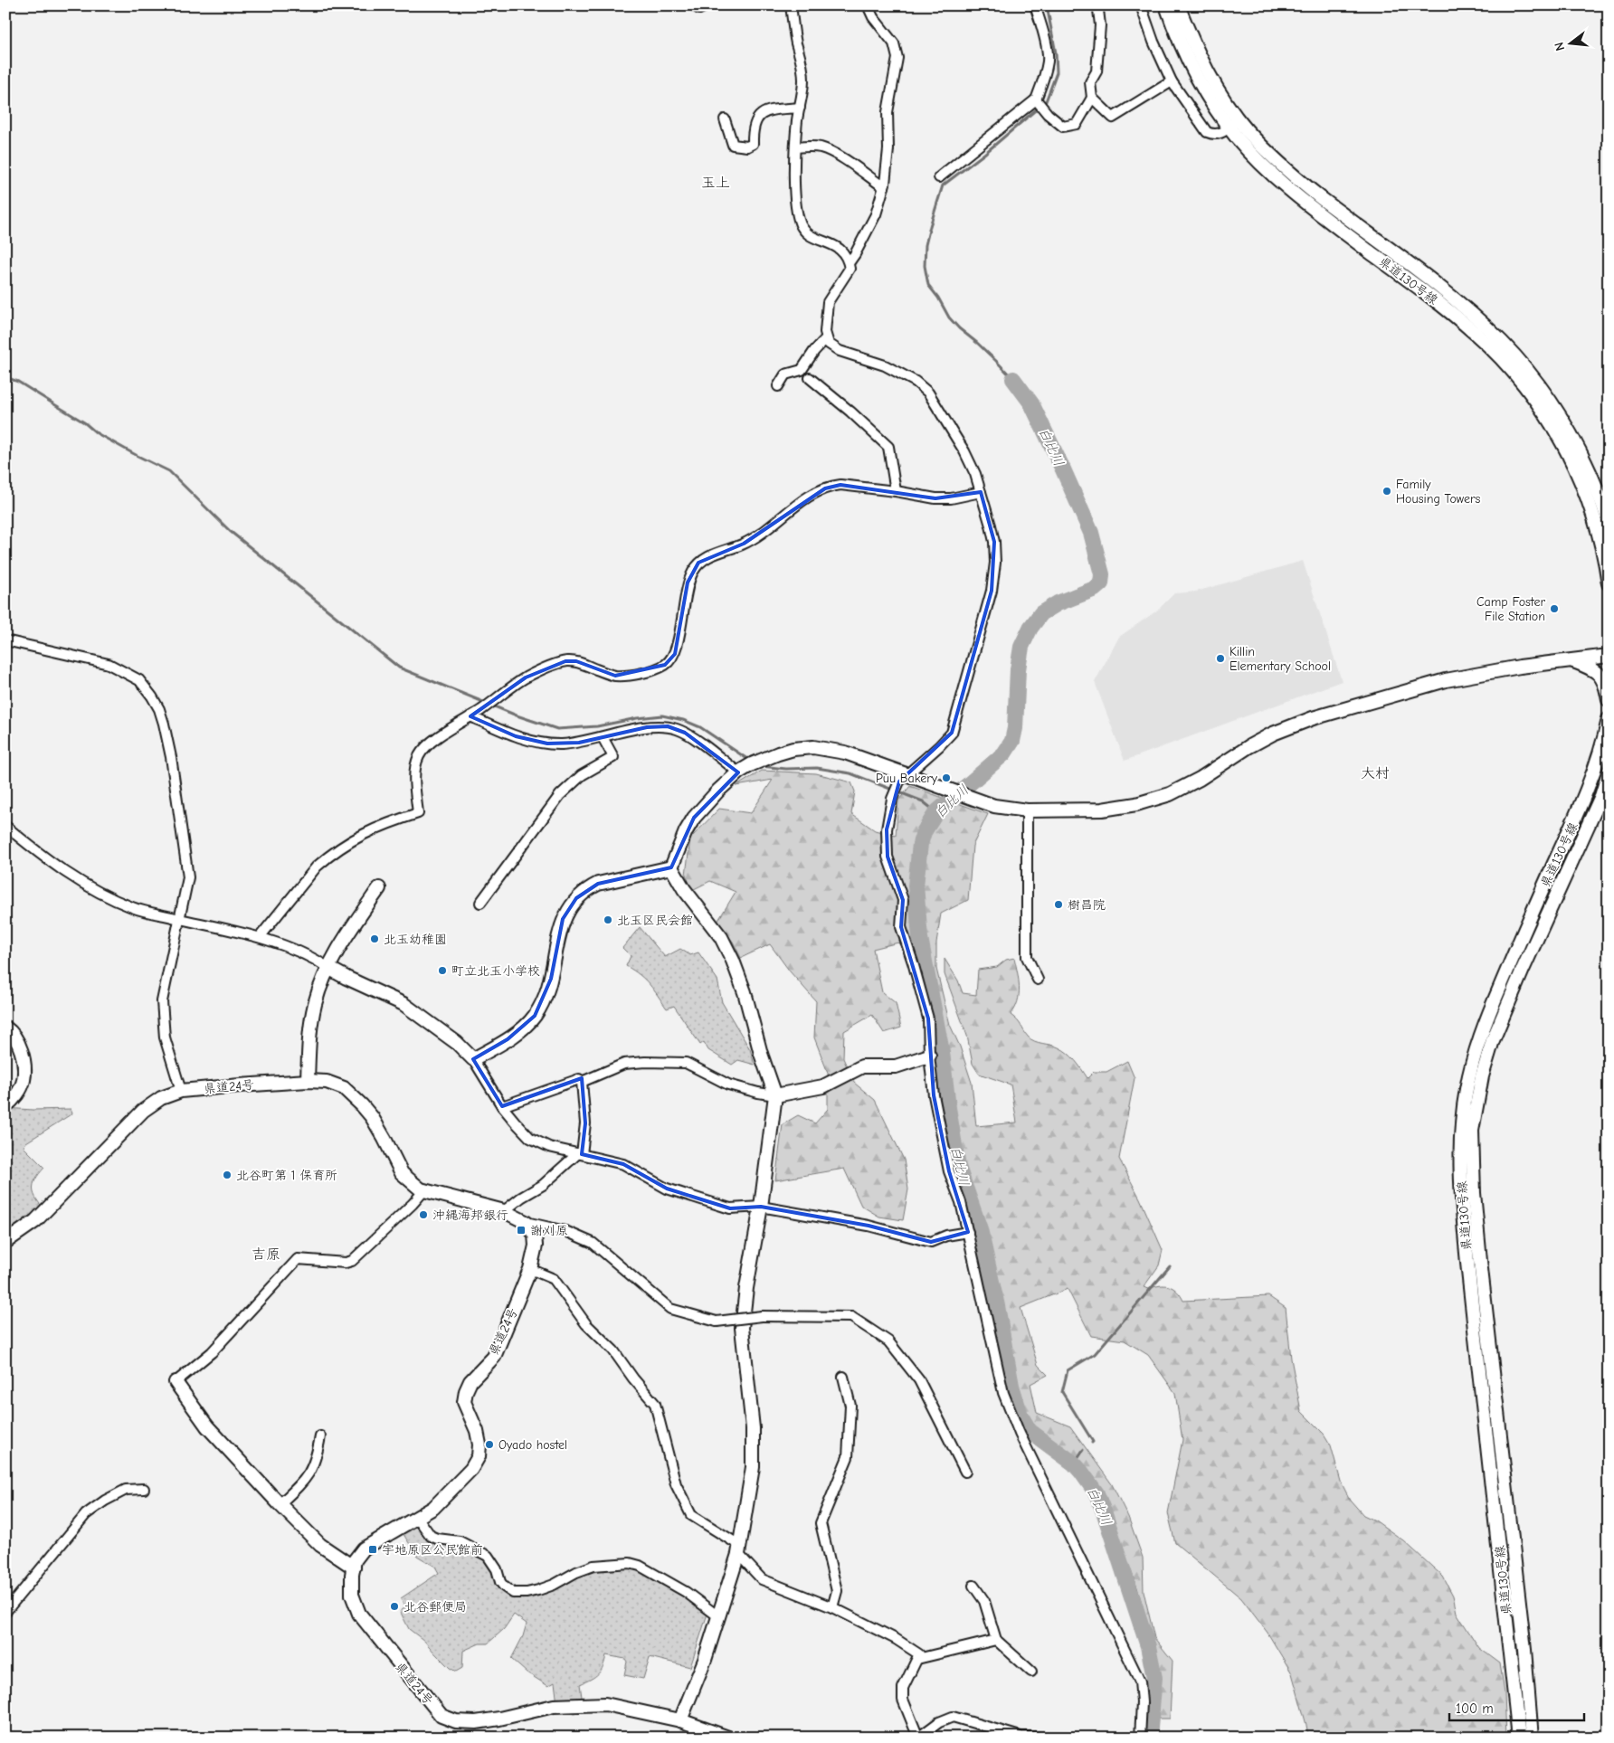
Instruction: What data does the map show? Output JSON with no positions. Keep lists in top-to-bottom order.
{
  "streets": {
    "main road": ["県道130号線", "県道24号"]
  },
  "districts": ["玉上", "大村", "吉原"],
  "water": ["白比川"],
  "places": {
    "other": [
      "Family Housing Towers",
      "Camp Foster File Station",
      "Killin Elementary School",
      "Puu Bakery",
      "樹昌院",
      "北玉区民会館",
      "北玉幼稚園",
      "町立北玉小学校",
      "北谷町第１保育所",
      "沖縄海邦銀行",
      "Oyado hostel",
      "北谷郵便局"
    ],
    "transit": ["謝刈原", "宇地原区公民館前"]
  },
  "scale_bar": "100 m",
  "north": "left"
}
